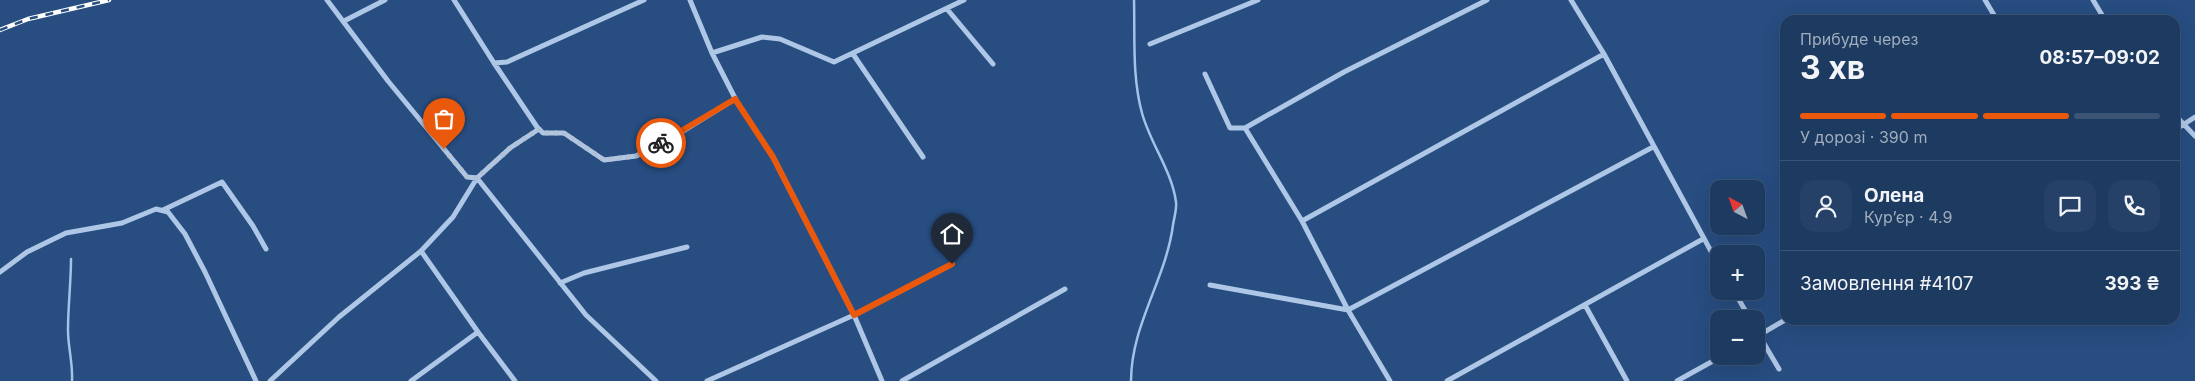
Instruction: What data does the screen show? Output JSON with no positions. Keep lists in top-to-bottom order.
{
  "north": "top left",
  "page": {
    "heading": ["3 хв", "Прибуде через", "08:57–09:02"],
    "panel": [
      "Олена",
      "Кур’єр · 4.9",
      "Замовлення #4107",
      "393 ₴"
    ],
    "bar": "У дорозі · 390 m",
    "map_buttons": ["+", "−"]
  }
}
